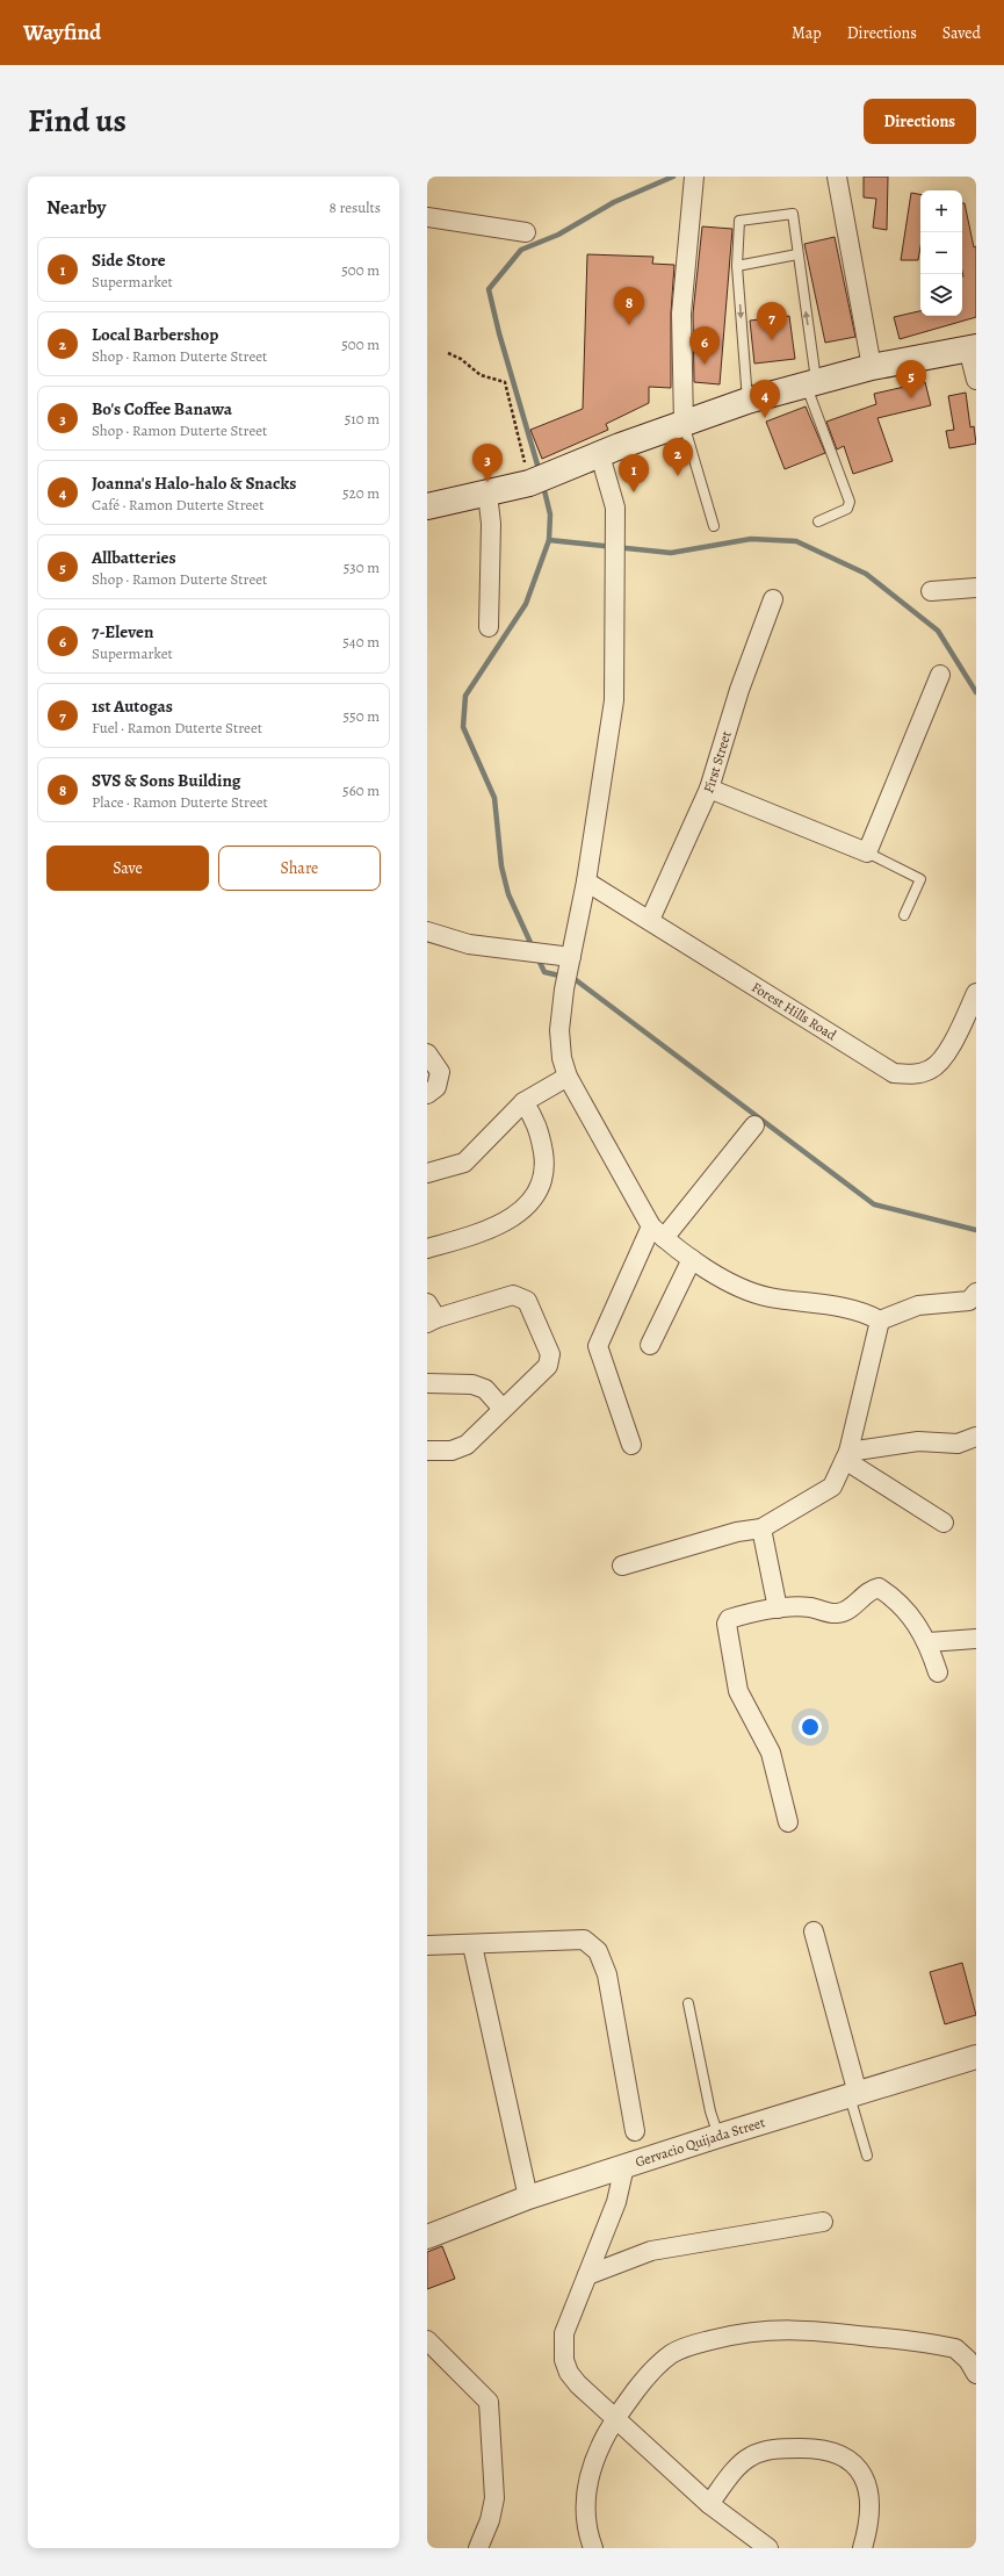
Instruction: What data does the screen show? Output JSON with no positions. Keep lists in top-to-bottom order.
{
  "streets": {
    "street": ["First Street", "Forest Hills Road", "Gervacio Quijada Street"]
  },
  "crossings": [
    ["First Street", "Forest Hills Road"]
  ],
  "page": {
    "header": "Wayfind",
    "nav": ["Map", "Directions", "Saved"],
    "title": "Find us",
    "buttons": [
      "Directions",
      ["Save", "Share"]
    ],
    "heading": ["Nearby", "8 results"],
    "map_buttons": ["+", "−"],
    "list": [
      {
        "mark": "1",
        "name": "Side Store",
        "note": "Supermarket",
        "value": "500 m"
      },
      {
        "mark": "2",
        "name": "Local Barbershop",
        "note": "Shop · Ramon Duterte Street",
        "value": "500 m"
      },
      {
        "mark": "3",
        "name": "Bo's Coffee Banawa",
        "note": "Shop · Ramon Duterte Street",
        "value": "510 m"
      },
      {
        "mark": "4",
        "name": "Joanna's Halo-halo & Snacks",
        "note": "Café · Ramon Duterte Street",
        "value": "520 m"
      },
      {
        "mark": "5",
        "name": "Allbatteries",
        "note": "Shop · Ramon Duterte Street",
        "value": "530 m"
      },
      {
        "mark": "6",
        "name": "7-Eleven",
        "note": "Supermarket",
        "value": "540 m"
      },
      {
        "mark": "7",
        "name": "1st Autogas",
        "note": "Fuel · Ramon Duterte Street",
        "value": "550 m"
      },
      {
        "mark": "8",
        "name": "SVS & Sons Building",
        "note": "Place · Ramon Duterte Street",
        "value": "560 m"
      }
    ],
    "pins": [
      "8",
      "7",
      "6",
      "5",
      "4",
      "2",
      "3",
      "1"
    ]
  }
}
